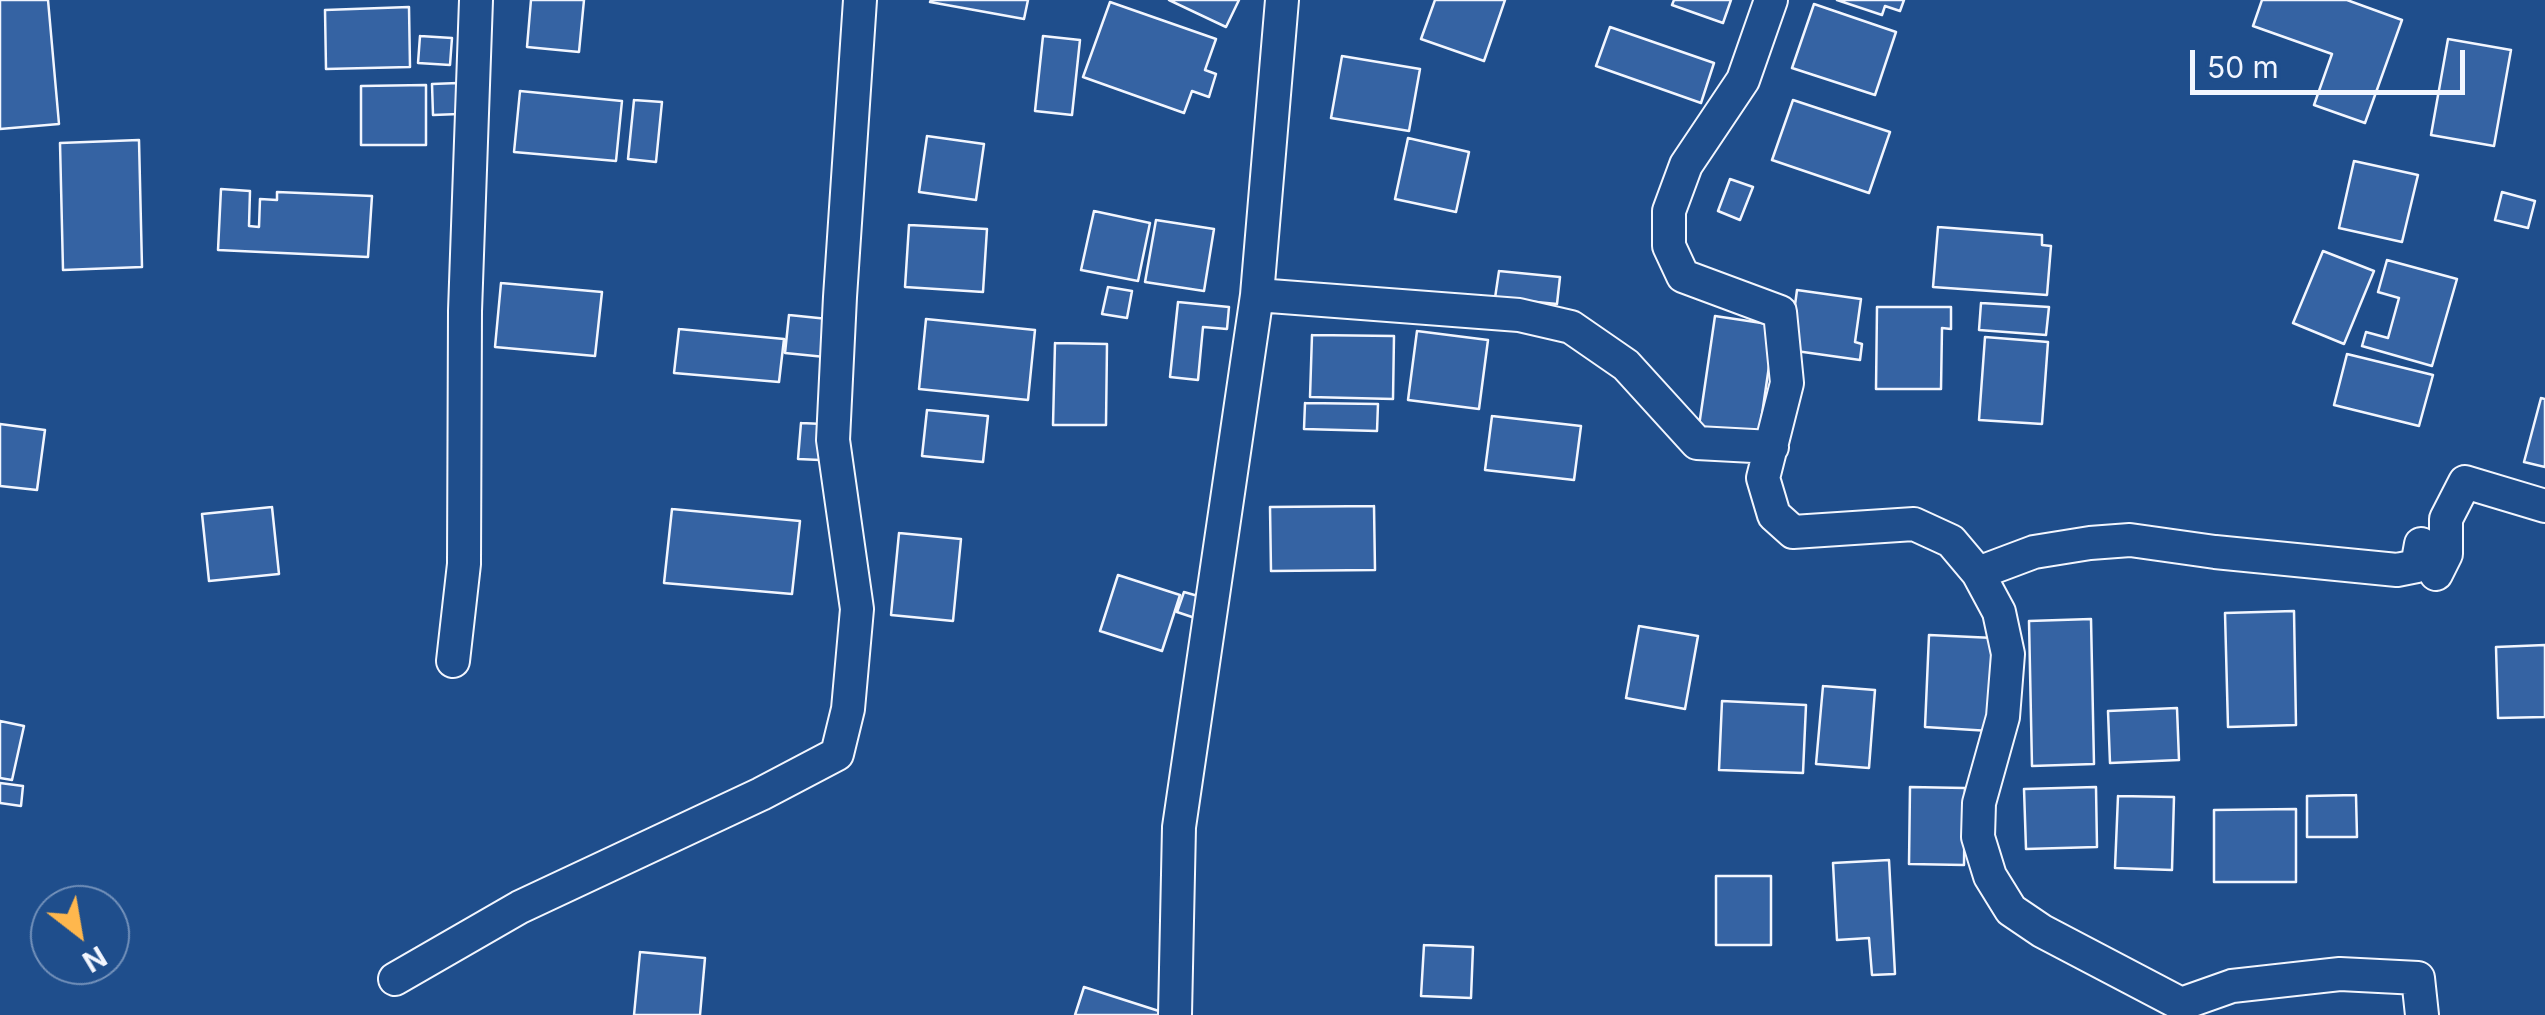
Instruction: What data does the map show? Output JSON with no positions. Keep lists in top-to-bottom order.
{
  "scale_bar": "50 m",
  "north": "bottom right"
}
